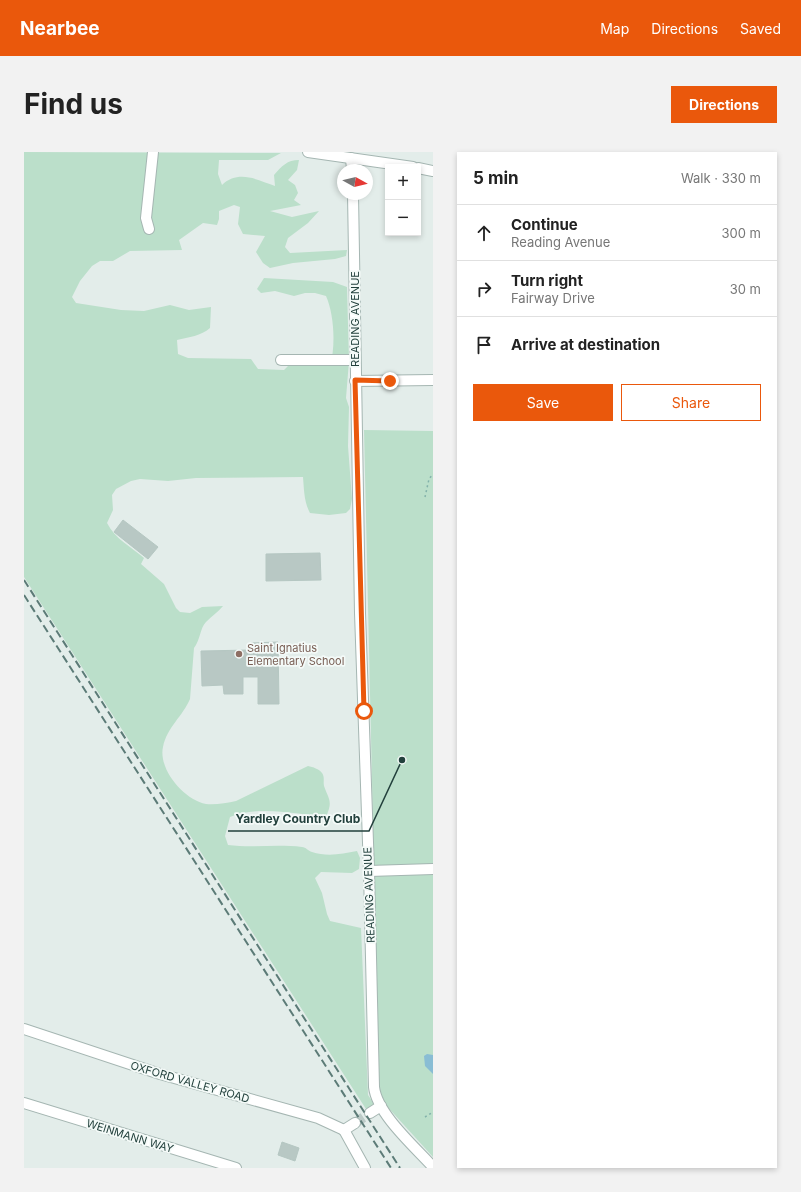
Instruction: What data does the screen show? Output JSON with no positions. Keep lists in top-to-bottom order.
{
  "streets": {
    "street": ["READING AVENUE", "OXFORD VALLEY ROAD", "WEINMANN WAY"]
  },
  "places": ["Saint Ignatius Elementary School", "Yardley Country Club"],
  "north": "right",
  "page": {
    "header": "Nearbee",
    "nav": ["Map", "Directions", "Saved"],
    "buttons": [
      "Directions",
      ["Save", "Share"]
    ],
    "title": "Find us",
    "heading": ["5 min", "Walk · 330 m"],
    "map_buttons": ["+", "−"],
    "list": [
      ["Continue", "Reading Avenue", "300 m"],
      ["Turn right", "Fairway Drive", "30 m"],
      "Arrive at destination"
    ]
  }
}
